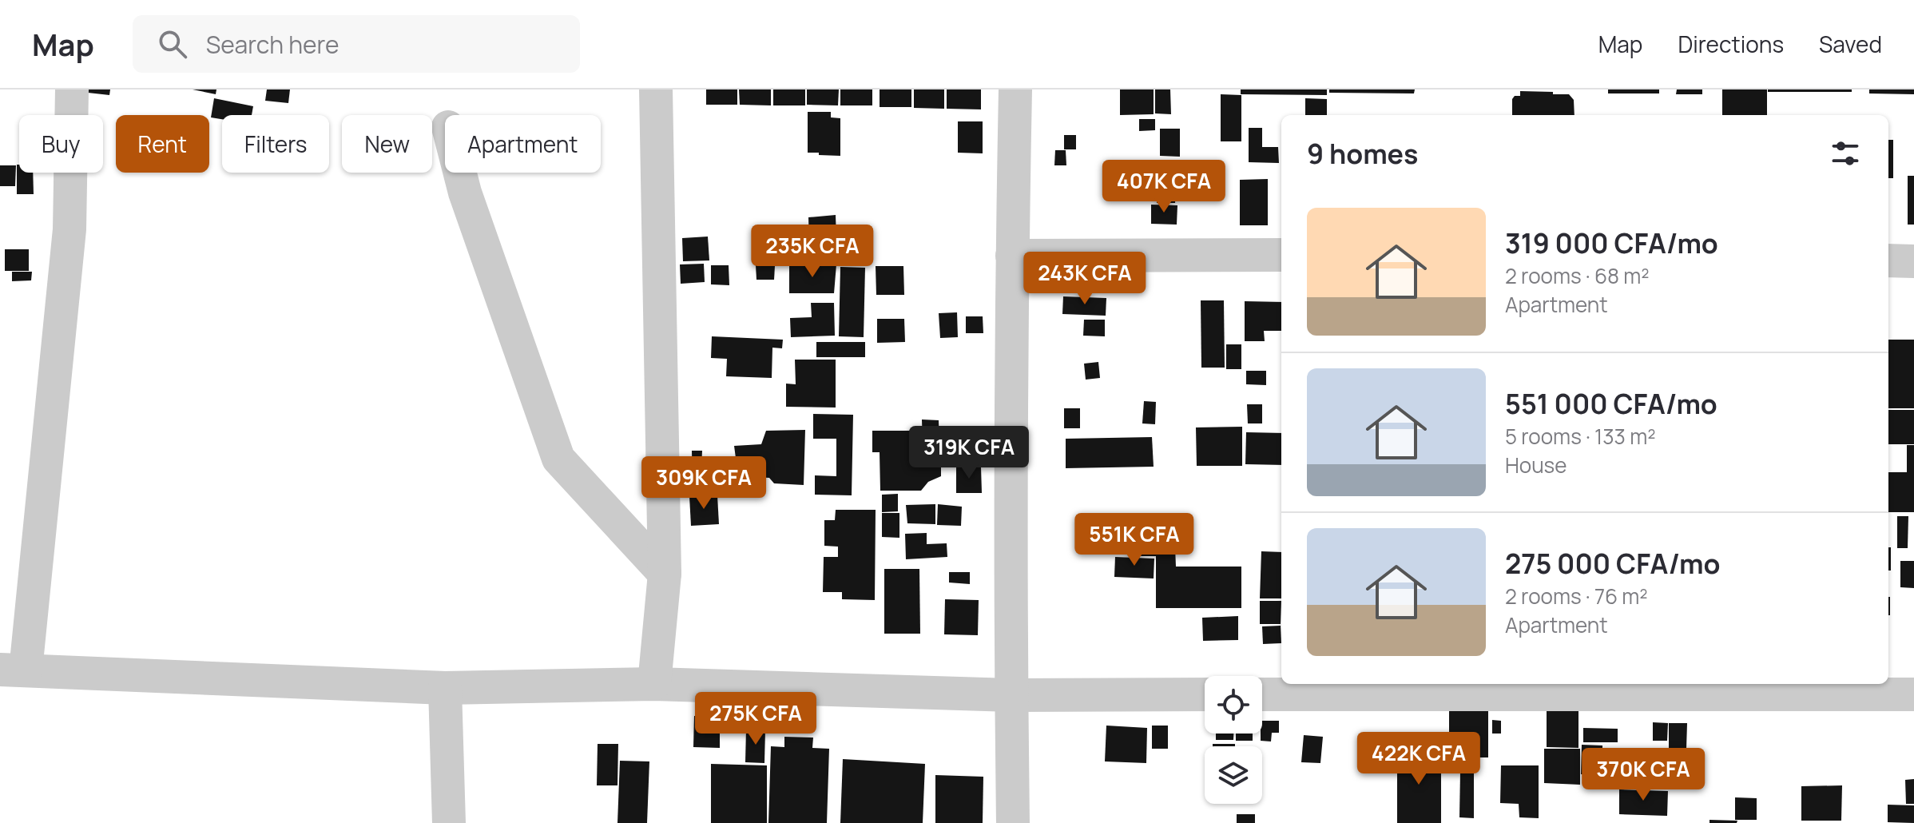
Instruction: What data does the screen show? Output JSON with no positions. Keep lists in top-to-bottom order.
{
  "page": {
    "header": "Map",
    "search": "Search here",
    "nav": ["Map", "Directions", "Saved"],
    "chip": [
      "Buy",
      "Rent",
      "Filters",
      "New",
      "Apartment"
    ],
    "heading": "9 homes",
    "price": [
      "407K CFA",
      "235K CFA",
      "243K CFA",
      "319K CFA",
      "309K CFA",
      "551K CFA",
      "275K CFA",
      "422K CFA",
      "370K CFA"
    ],
    "list": [
      {
        "name": "319 000 CFA/mo",
        "note": "2 rooms · 68 m² · Apartment"
      },
      {
        "name": "551 000 CFA/mo",
        "note": "5 rooms · 133 m² · House"
      },
      {
        "name": "275 000 CFA/mo",
        "note": "2 rooms · 76 m² · Apartment"
      }
    ]
  }
}
